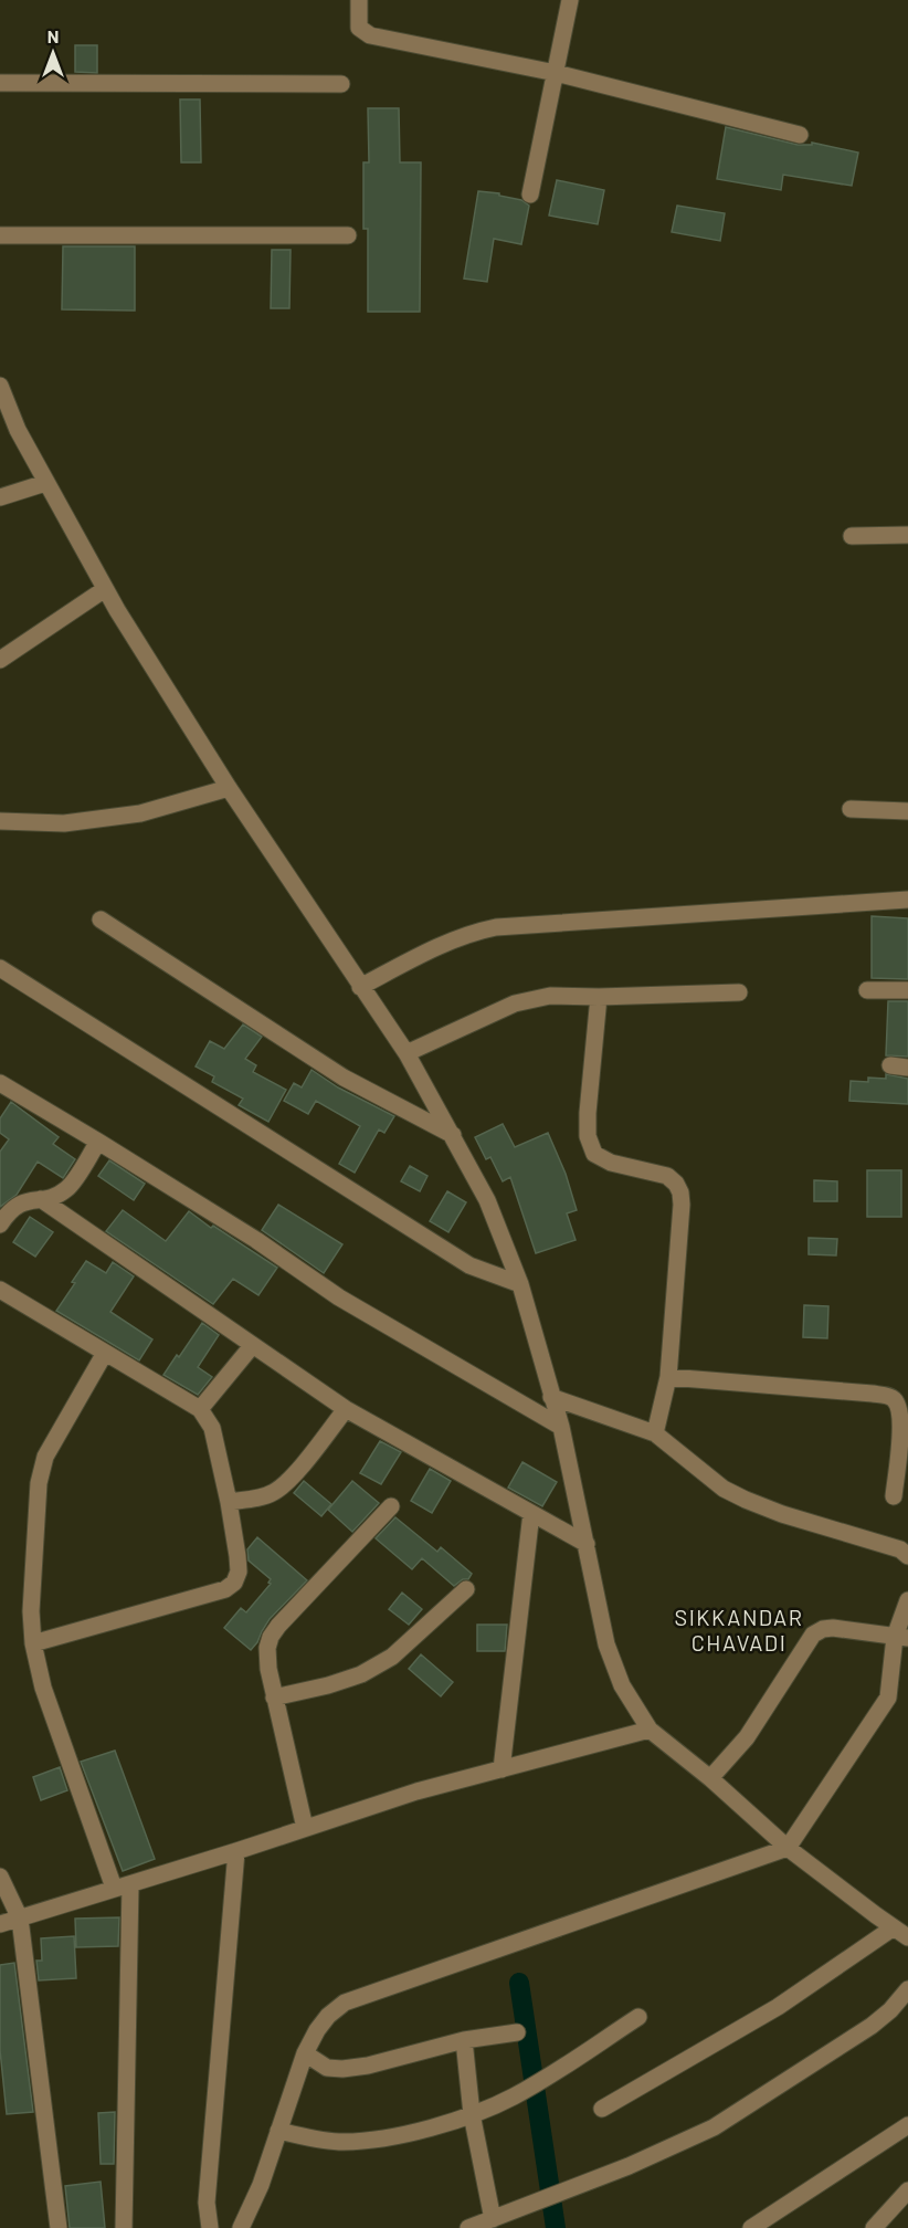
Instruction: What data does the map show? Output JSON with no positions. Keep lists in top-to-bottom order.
{
  "districts": ["SIKKANDAR CHAVADI"],
  "north": "top"
}
